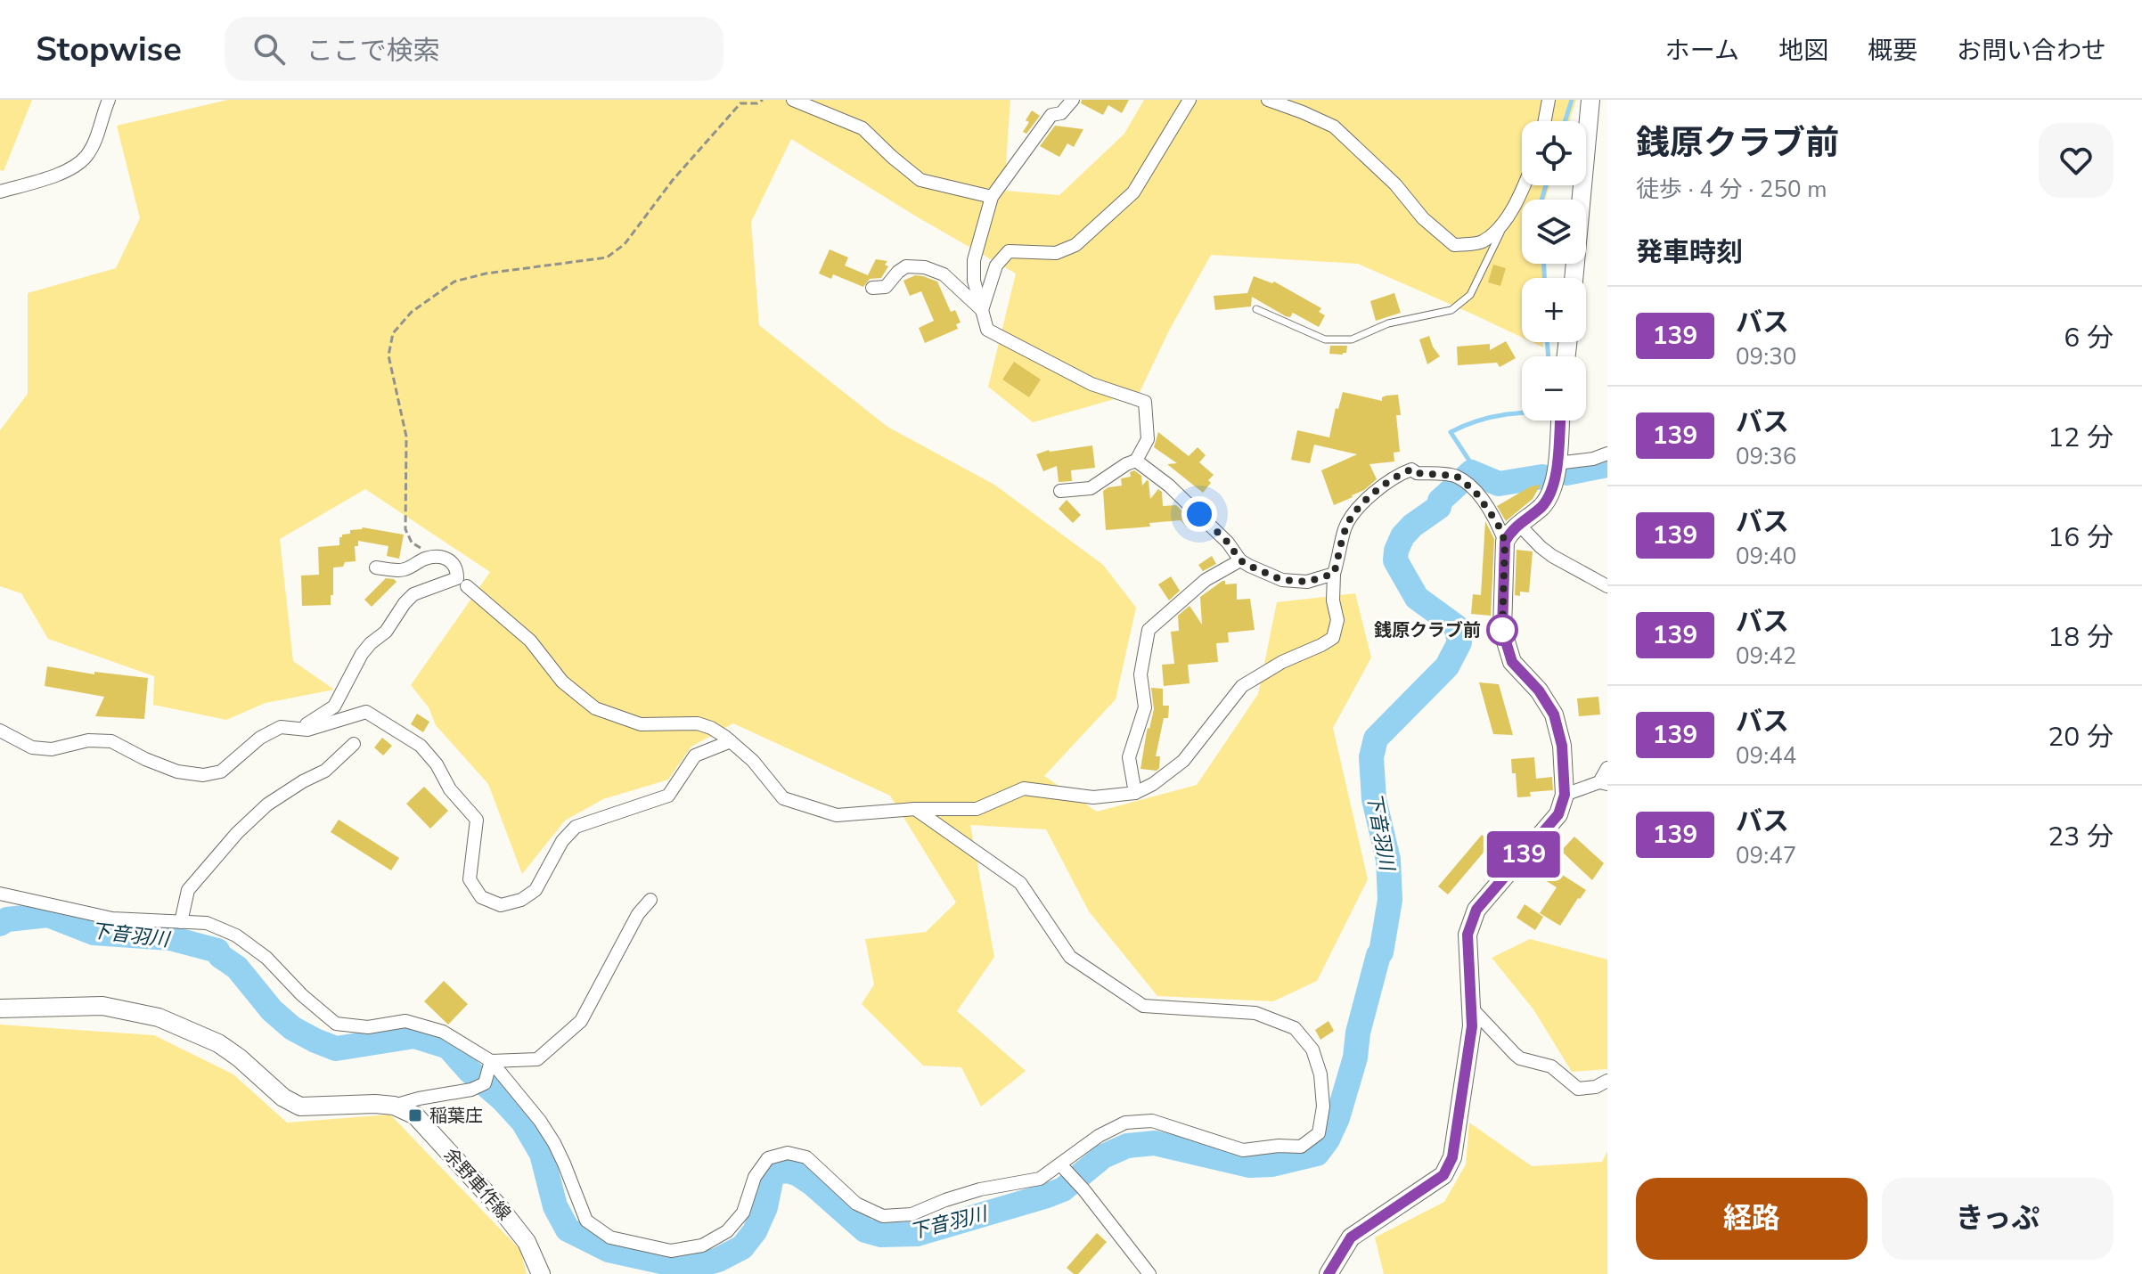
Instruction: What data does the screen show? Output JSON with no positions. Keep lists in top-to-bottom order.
{
  "streets": {
    "main road": ["余野車作線"]
  },
  "water": ["下音羽川"],
  "places": {
    "other": ["銭原クラブ前"],
    "transit": ["稲葉庄"]
  },
  "lines": ["bus line 139"],
  "page": {
    "header": "Stopwise",
    "search": "ここで検索",
    "nav": [
      "ホーム",
      "地図",
      "概要",
      "お問い合わせ"
    ],
    "on_map": "139",
    "heading": [
      ["銭原クラブ前", "徒歩 · 4 分 · 250 m"],
      "発車時刻"
    ],
    "map_buttons": ["+", "−"],
    "list": [
      {
        "mark": "139",
        "name": "バス",
        "note": "09:30",
        "value": "6 分"
      },
      {
        "mark": "139",
        "name": "バス",
        "note": "09:36",
        "value": "12 分"
      },
      {
        "mark": "139",
        "name": "バス",
        "note": "09:40",
        "value": "16 分"
      },
      {
        "mark": "139",
        "name": "バス",
        "note": "09:42",
        "value": "18 分"
      },
      {
        "mark": "139",
        "name": "バス",
        "note": "09:44",
        "value": "20 分"
      },
      {
        "mark": "139",
        "name": "バス",
        "note": "09:47",
        "value": "23 分"
      }
    ],
    "buttons": ["経路", "きっぷ"]
  }
}
